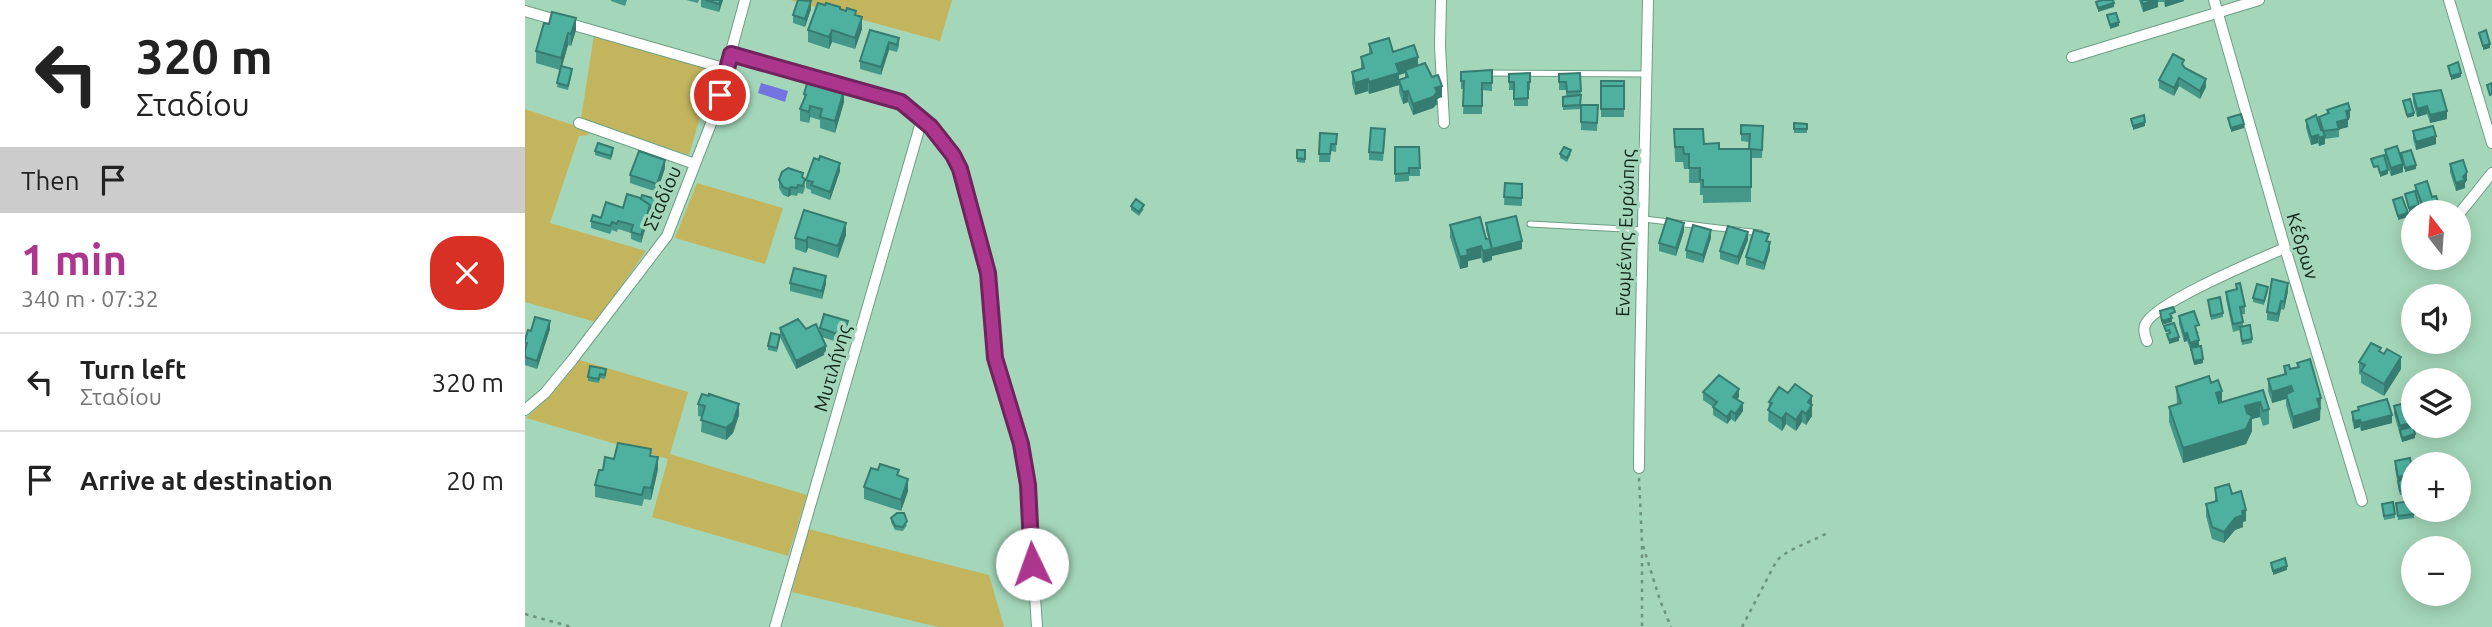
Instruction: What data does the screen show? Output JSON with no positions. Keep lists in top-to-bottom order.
{
  "streets": {
    "street": [
      "Σταδίου",
      "Ενωμένης Ευρώπης",
      "Κέδρων",
      "Μυτιλήνης"
    ]
  },
  "north": "top",
  "page": {
    "turn": ["320 m", "Σταδίου"],
    "then": "Then",
    "map_buttons": ["+", "−"],
    "heading": ["1 min", "340 m · 07:32"],
    "list": [
      {
        "name": "Turn left",
        "note": "Σταδίου",
        "value": "320 m"
      },
      {
        "name": "Arrive at destination",
        "value": "20 m"
      }
    ]
  }
}
